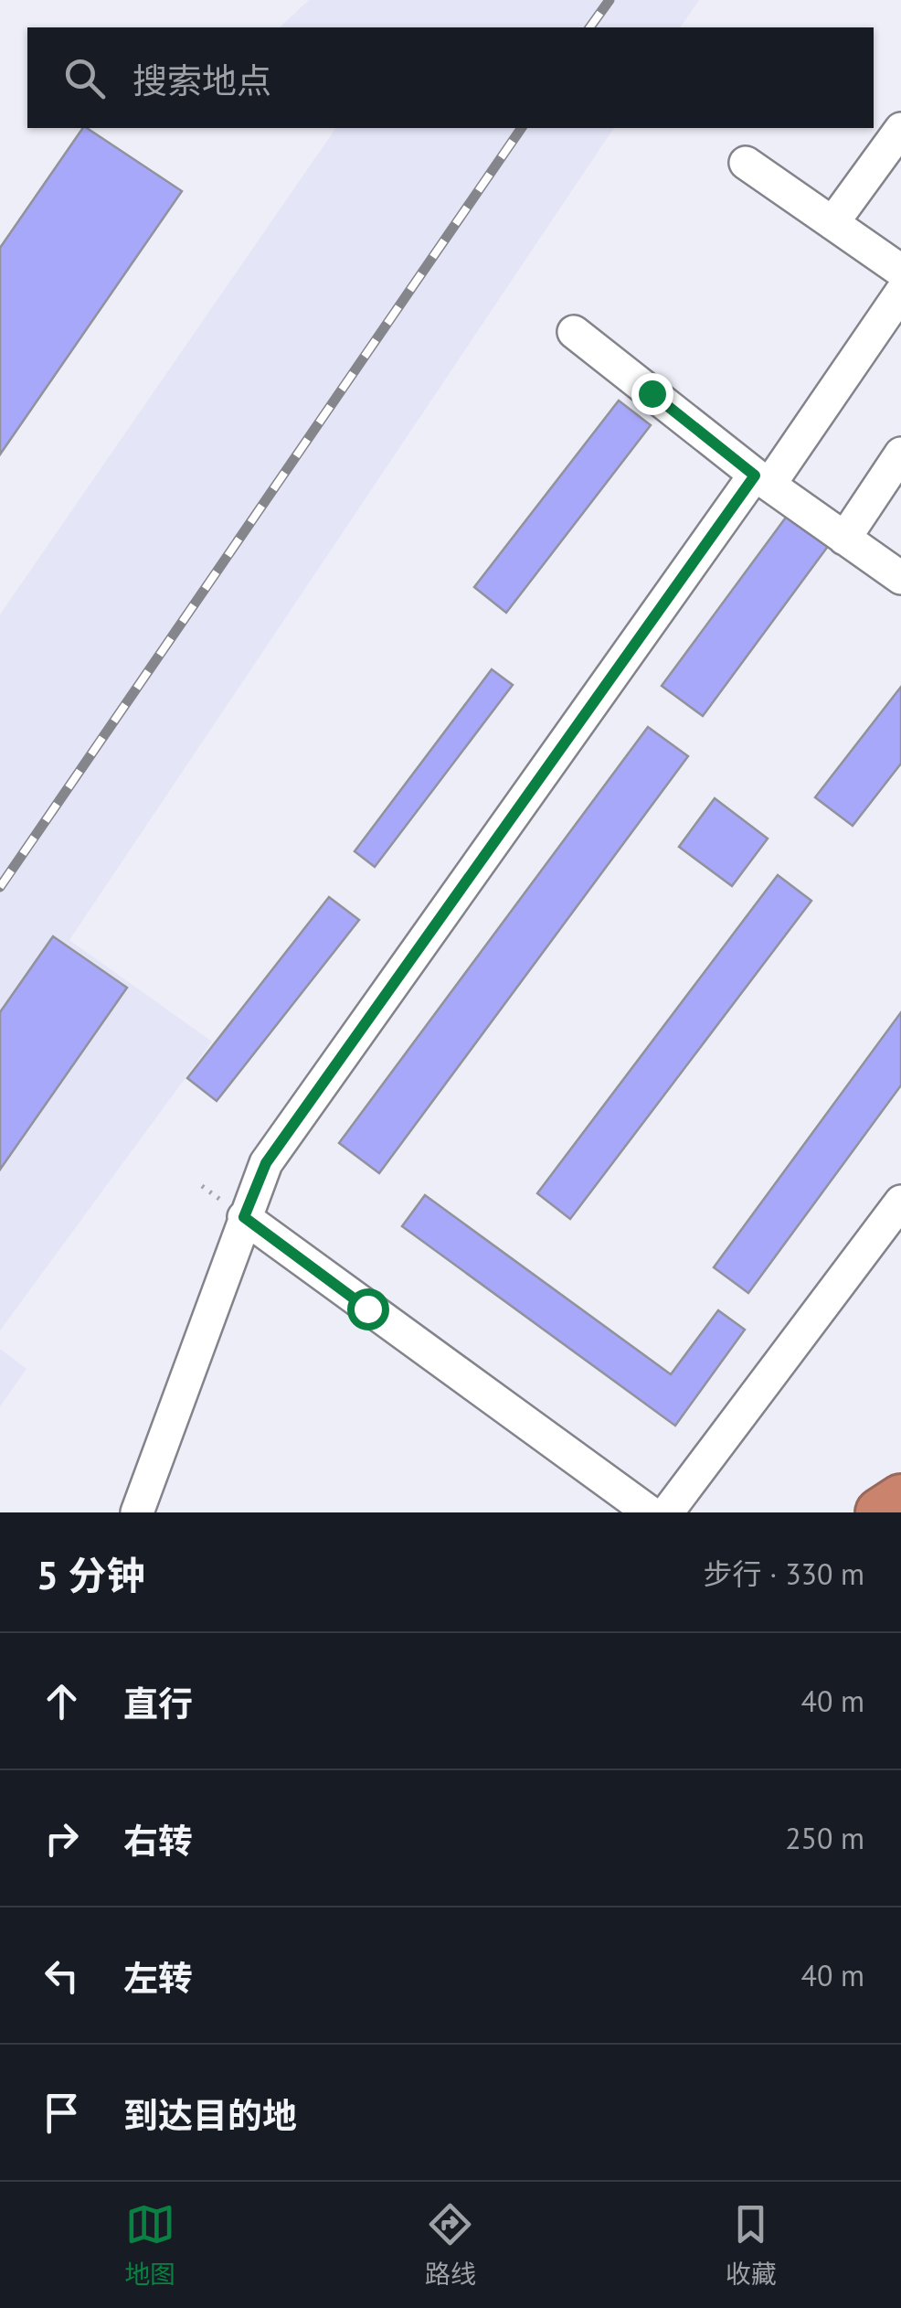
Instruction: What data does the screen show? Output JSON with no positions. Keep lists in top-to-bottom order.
{
  "page": {
    "search": "搜索地点",
    "heading": ["5 分钟", "步行 · 330 m"],
    "list": [
      ["直行", "40 m"],
      ["右转", "250 m"],
      ["左转", "40 m"],
      "到达目的地"
    ],
    "nav": ["地图", "路线", "收藏"]
  }
}
